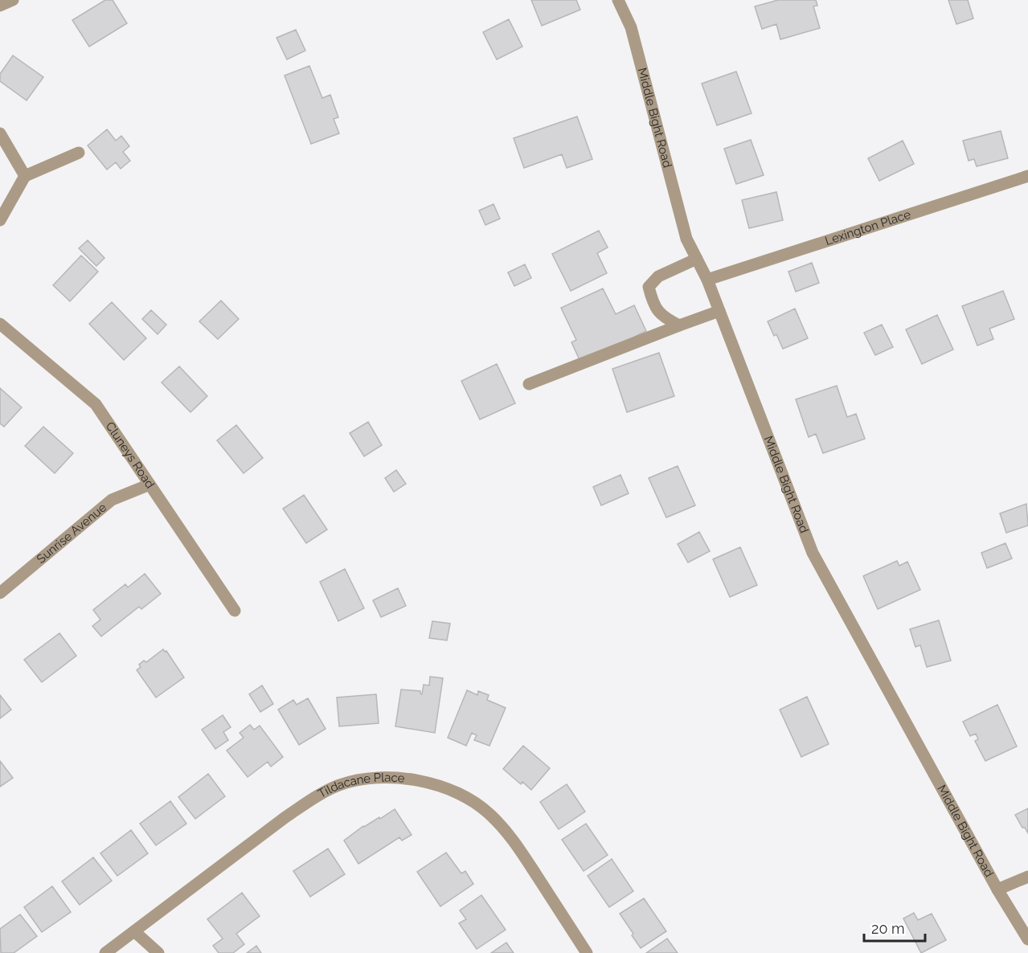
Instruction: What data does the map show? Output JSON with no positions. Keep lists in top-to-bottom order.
{
  "streets": {
    "street": [
      "Middle Bight Road",
      "Lexington Place",
      "Cluneys Road",
      "Sunrise Avenue",
      "Tildacane Place"
    ]
  },
  "crossings": [
    ["Middle Bight Road", "Lexington Place"],
    ["Cluneys Road", "Sunrise Avenue"]
  ],
  "scale_bar": "20 m"
}
